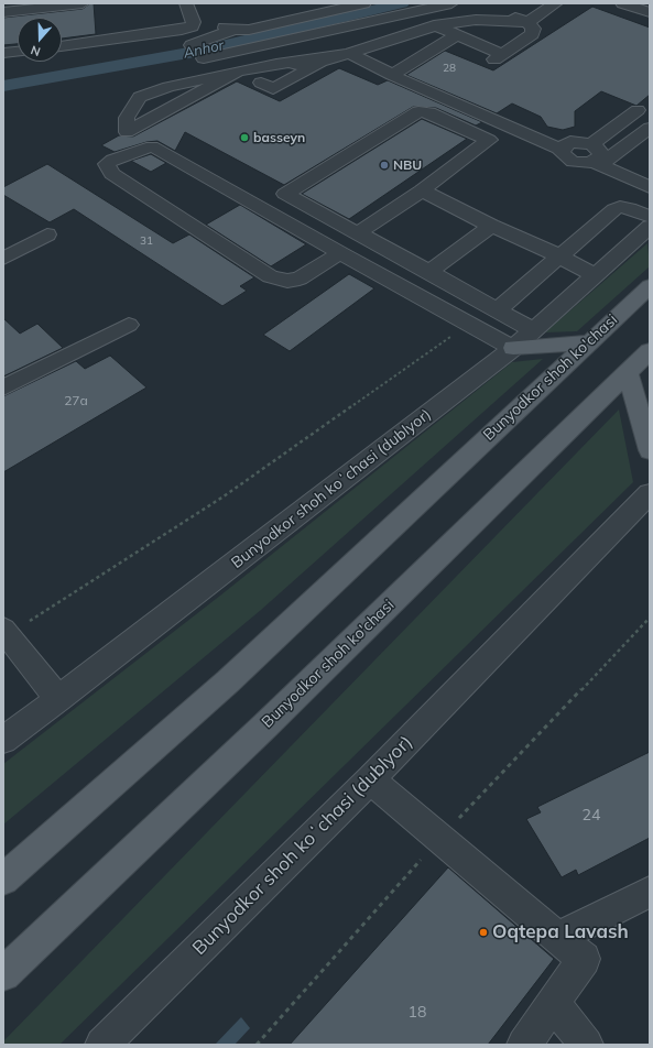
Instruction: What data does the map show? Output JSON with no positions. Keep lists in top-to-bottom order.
{
  "streets": {
    "main road": ["Bunyodkor shoh ko'chasi"],
    "street": ["Bunyodkor shoh koʻchasi (dublyor)"]
  },
  "water": ["Anhor"],
  "places": ["basseyn", "NBU", "Oqtepa Lavash"],
  "house_numbers": [
    "28",
    "31",
    "27а",
    "24",
    "18"
  ],
  "north": "bottom"
}
